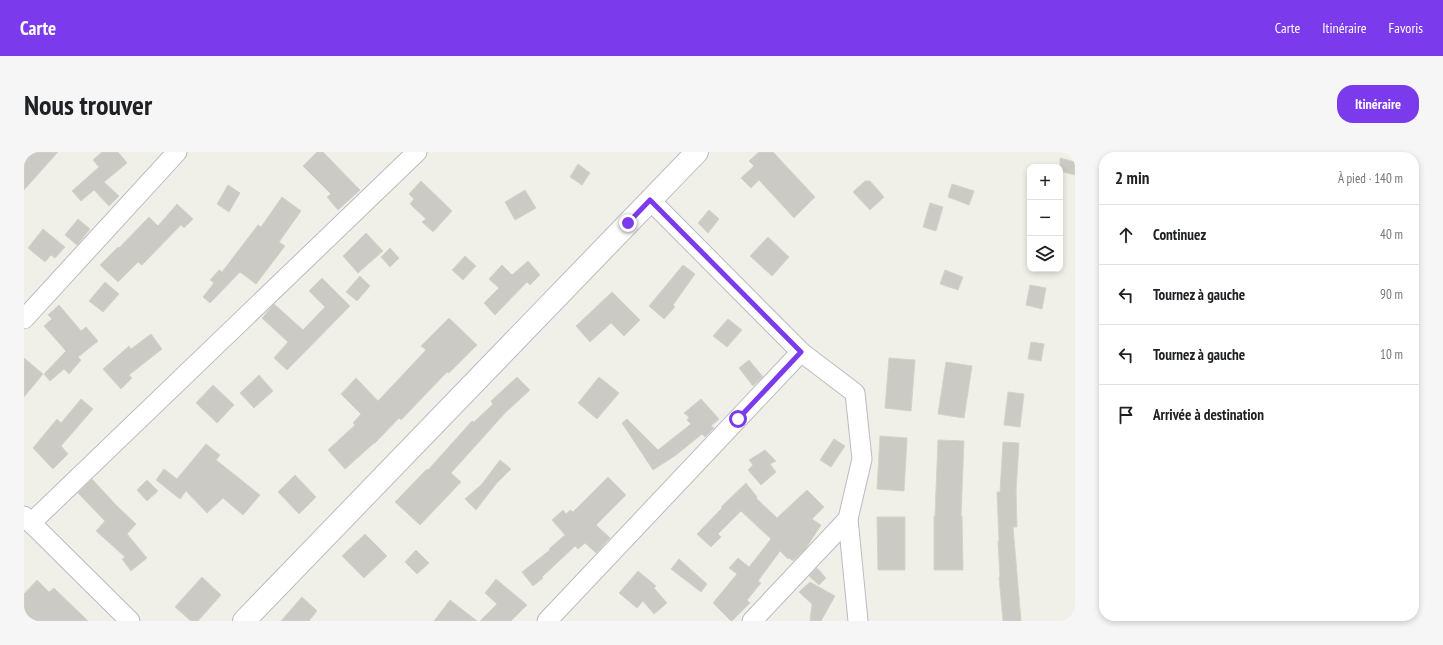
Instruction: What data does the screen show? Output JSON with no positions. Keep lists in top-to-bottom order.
{
  "page": {
    "header": "Carte",
    "nav": ["Carte", "Itinéraire", "Favoris"],
    "buttons": "Itinéraire",
    "title": "Nous trouver",
    "heading": ["2 min", "À pied · 140 m"],
    "map_buttons": ["+", "−"],
    "list": [
      ["Continuez", "40 m"],
      ["Tournez à gauche", "90 m"],
      ["Tournez à gauche", "10 m"],
      "Arrivée à destination"
    ]
  }
}
